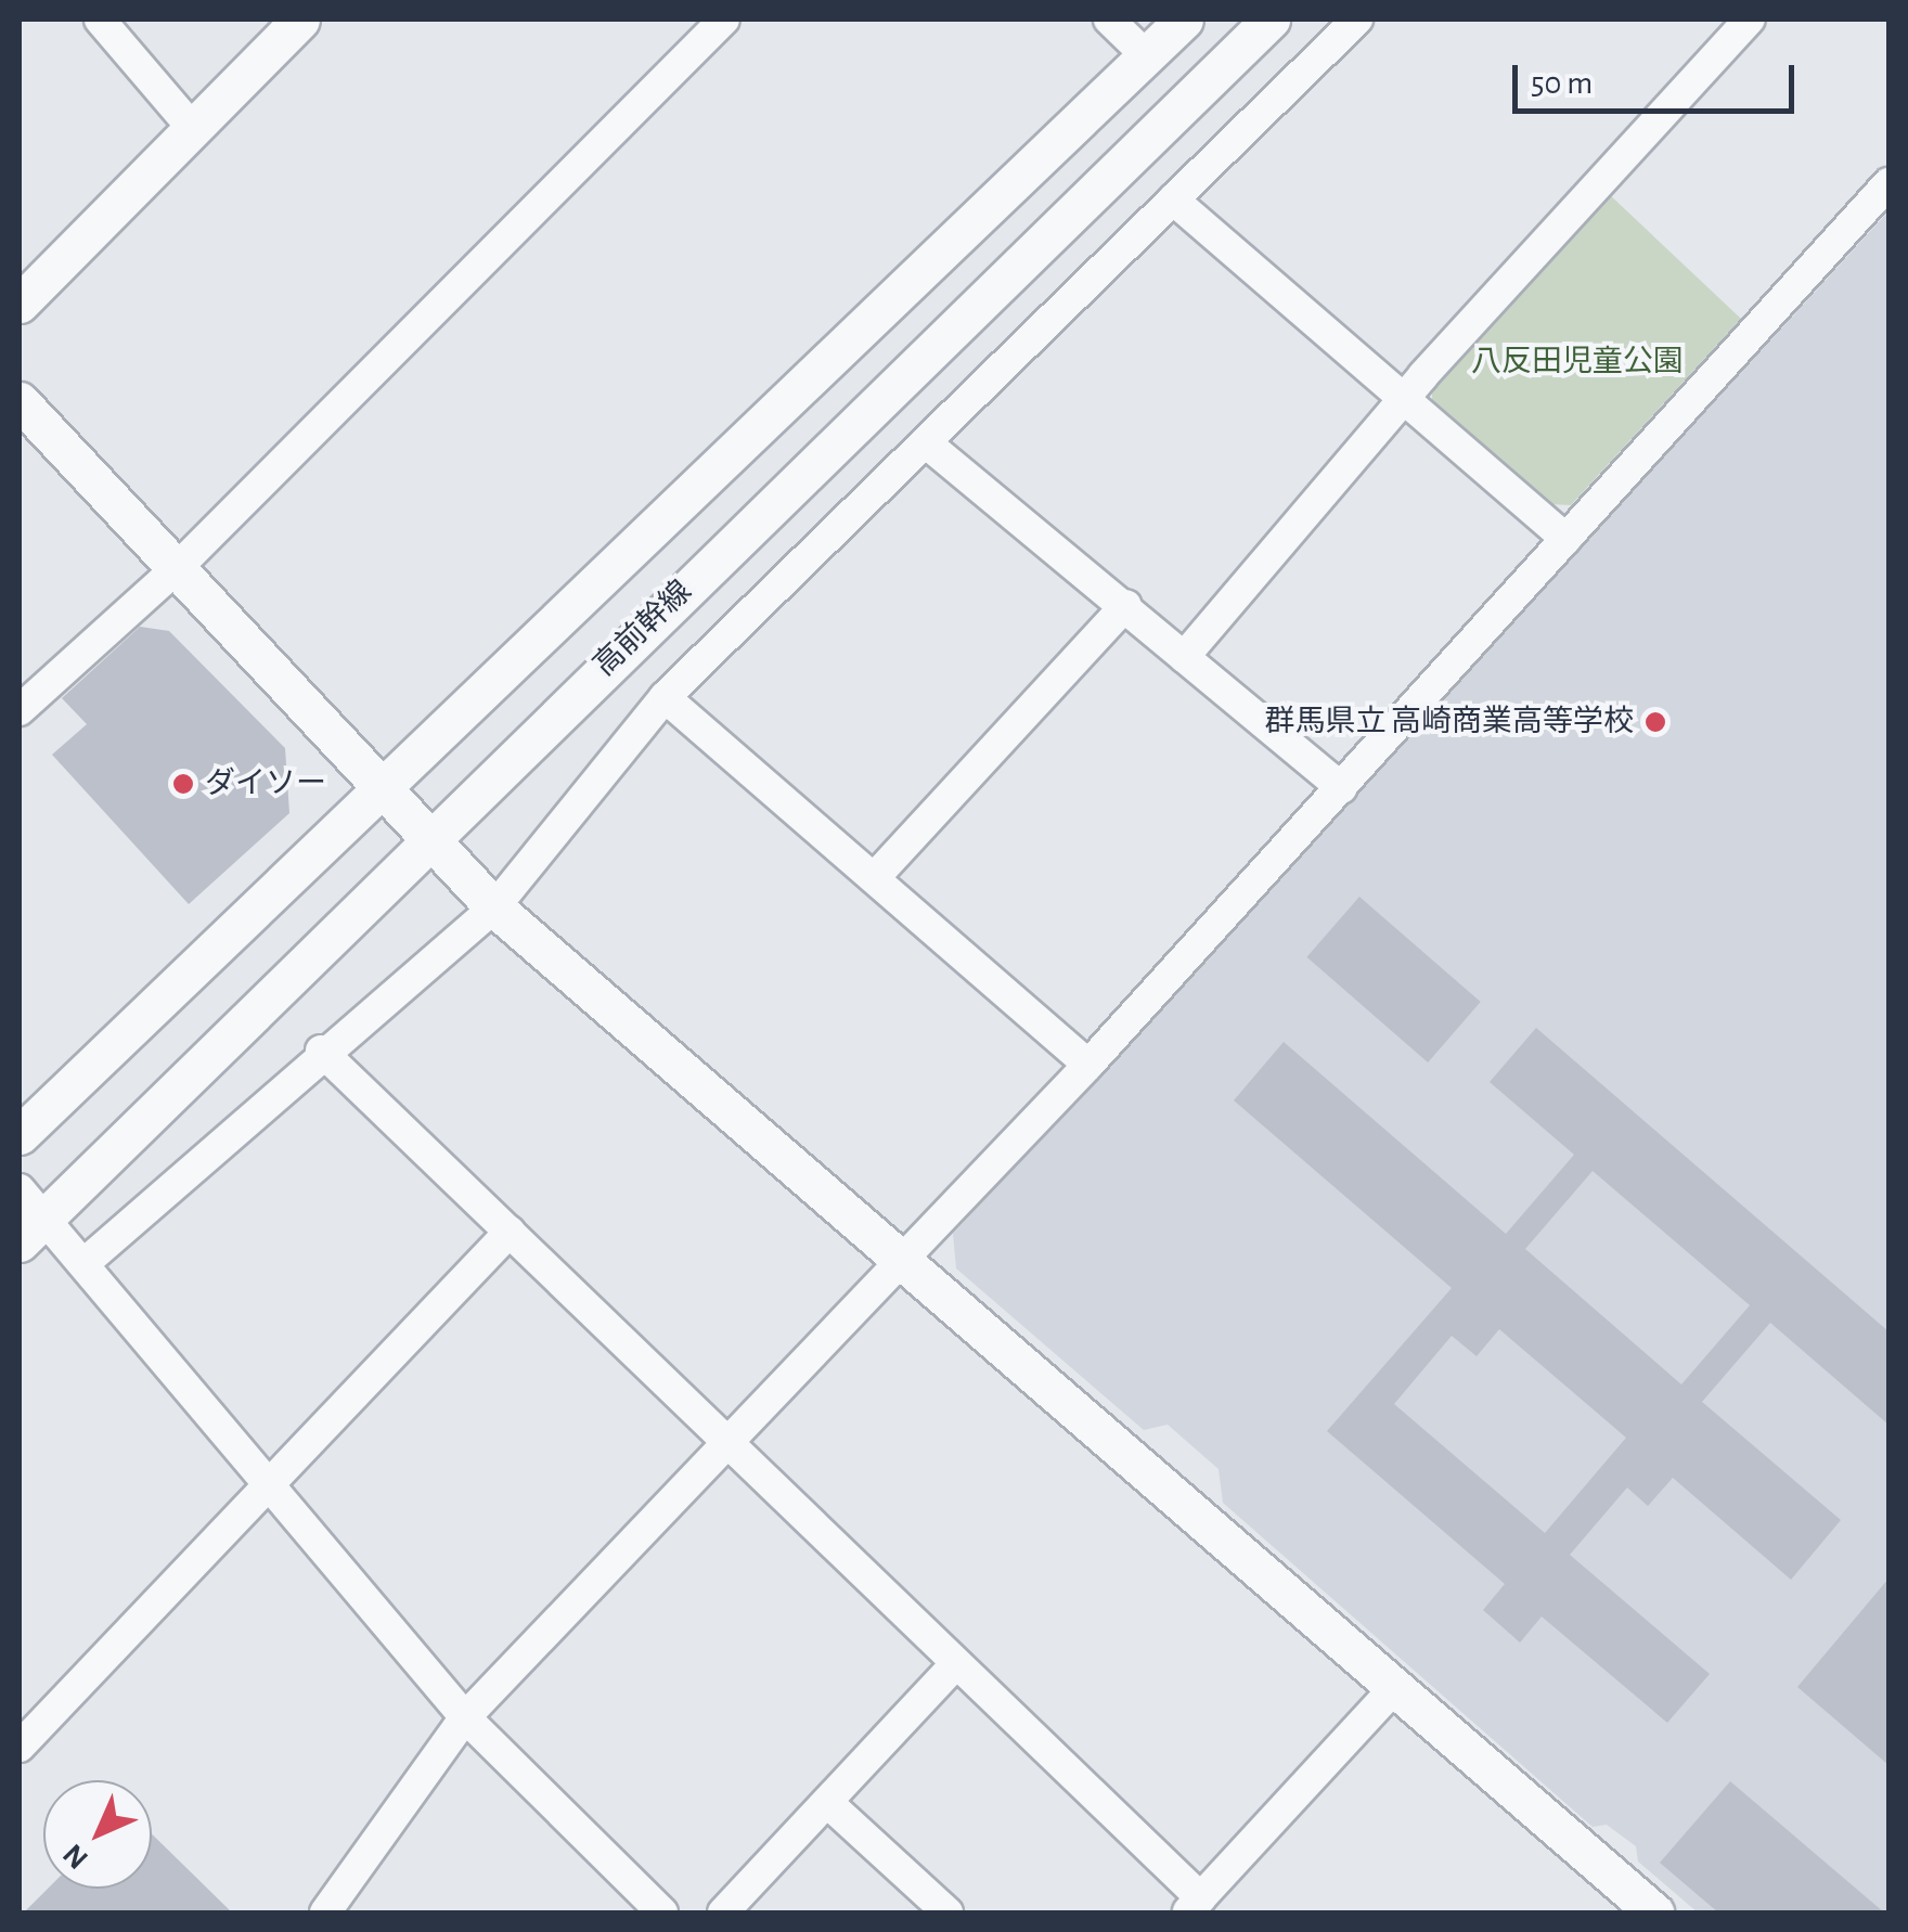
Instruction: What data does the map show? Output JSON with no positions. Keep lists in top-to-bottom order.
{
  "streets": {
    "street": ["高前幹線"]
  },
  "parks": ["八反田児童公園"],
  "places": ["群馬県立 高崎商業高等学校", "ダイソー"],
  "scale_bar": "50 m",
  "north": "bottom left"
}
